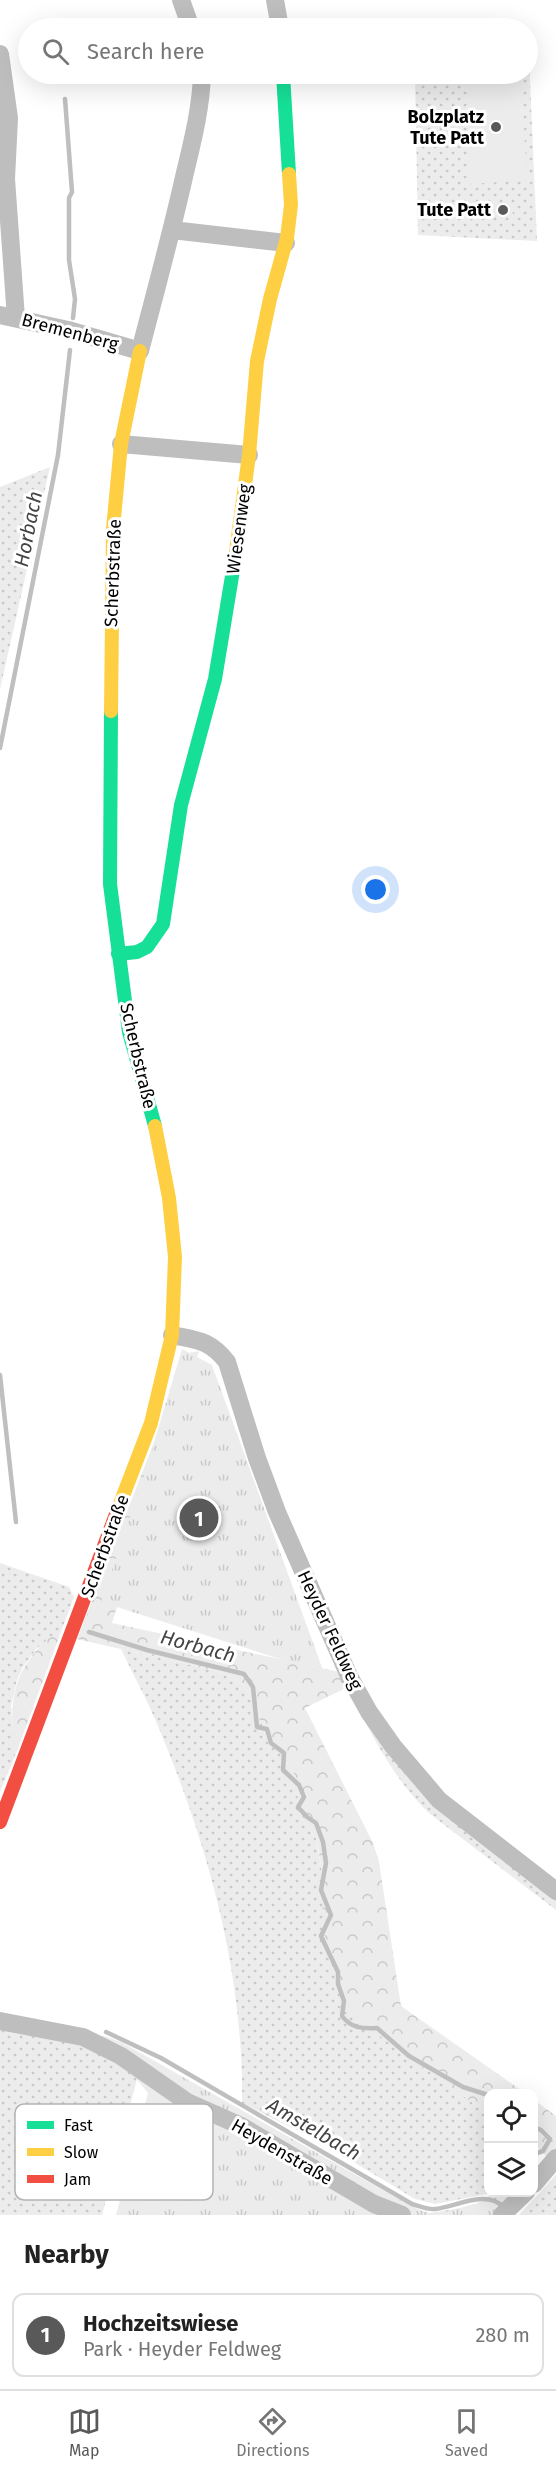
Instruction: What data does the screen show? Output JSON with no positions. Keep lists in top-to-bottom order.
{
  "streets": {
    "street": [
      "Bremenberg",
      "Wiesenweg",
      "Scherbstraße",
      "Heyder Feldweg",
      "Heydenstraße"
    ]
  },
  "crossings": [
    ["Bremenberg", "Scherbstraße"],
    ["Wiesenweg", "Scherbstraße"],
    ["Scherbstraße", "Heyder Feldweg"]
  ],
  "water": ["Horbach", "Amstelbach"],
  "places": ["Bolzplatz Tute Patt", "Tute Patt"],
  "legend": ["Fast", "Slow", "Jam"],
  "page": {
    "search": "Search here",
    "pins": "1",
    "heading": "Nearby",
    "list": [
      {
        "mark": "1",
        "name": "Hochzeitswiese",
        "note": "Park · Heyder Feldweg",
        "value": "280 m"
      }
    ],
    "nav": ["Map", "Directions", "Saved"]
  }
}
